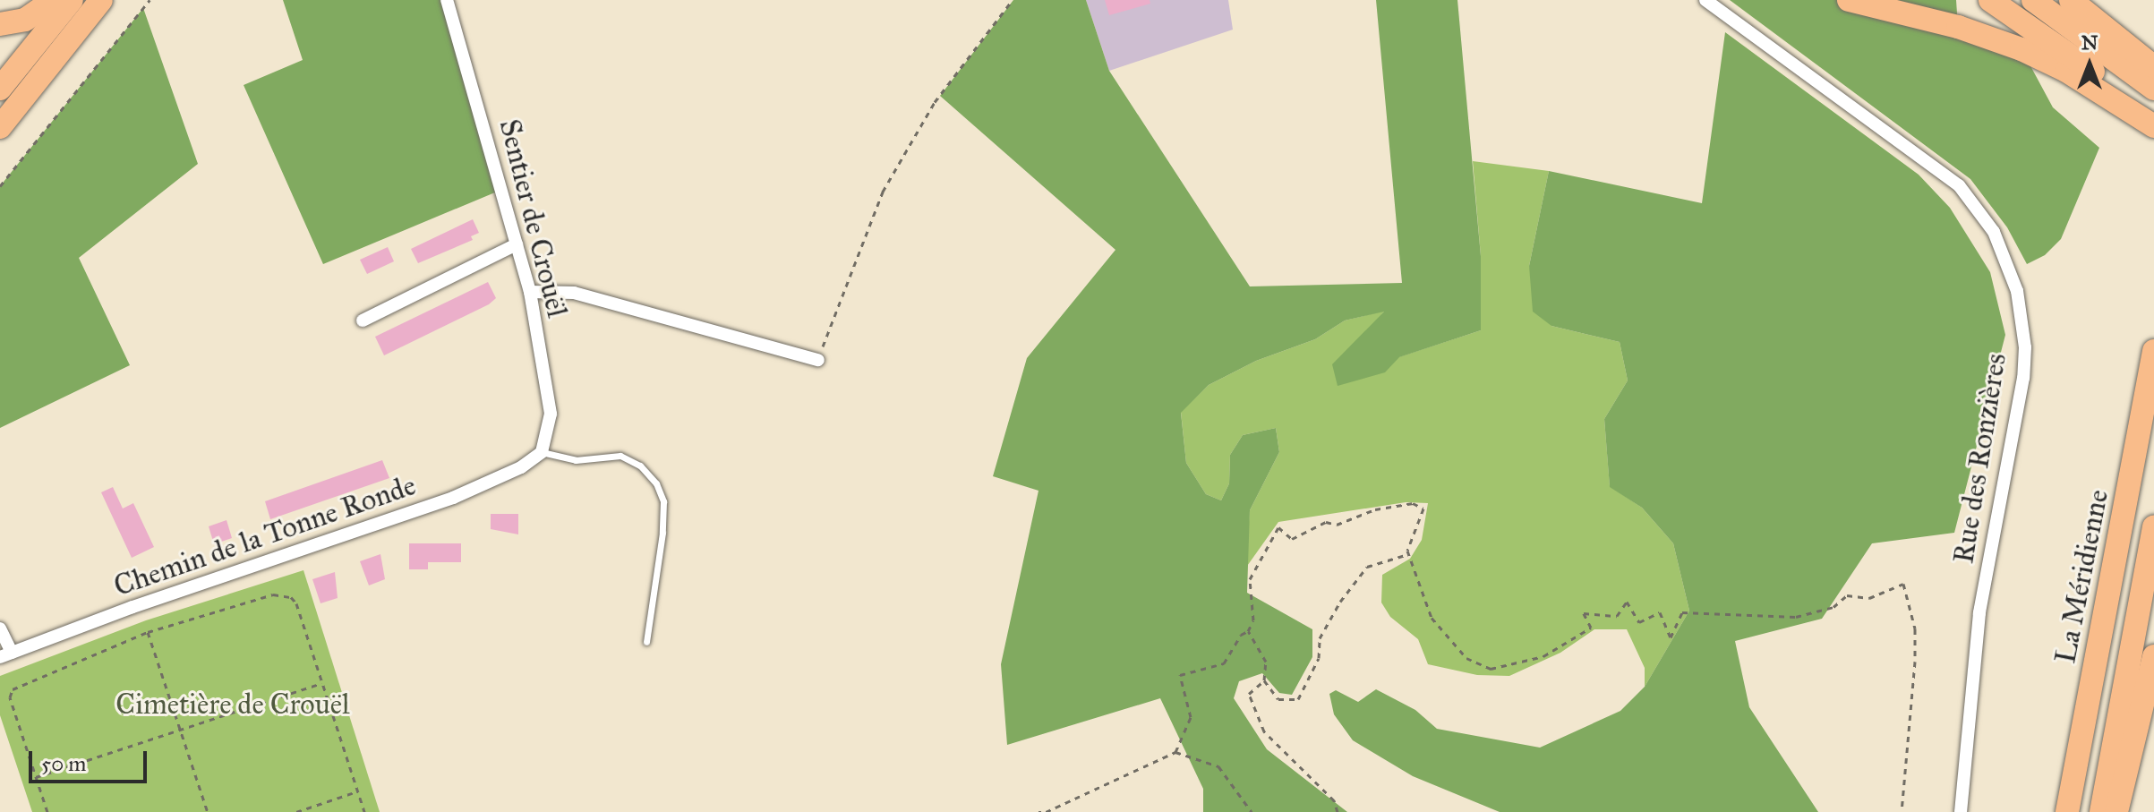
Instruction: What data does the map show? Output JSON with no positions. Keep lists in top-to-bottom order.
{
  "streets": {
    "highway": ["La Méridienne"],
    "street": ["Sentier de Crouël", "Rue des Ronzières", "Chemin de la Tonne Ronde"]
  },
  "crossings": [
    ["Sentier de Crouël", "Chemin de la Tonne Ronde"]
  ],
  "parks": ["Cimetière de Crouël"],
  "scale_bar": "50 m",
  "north": "top"
}
